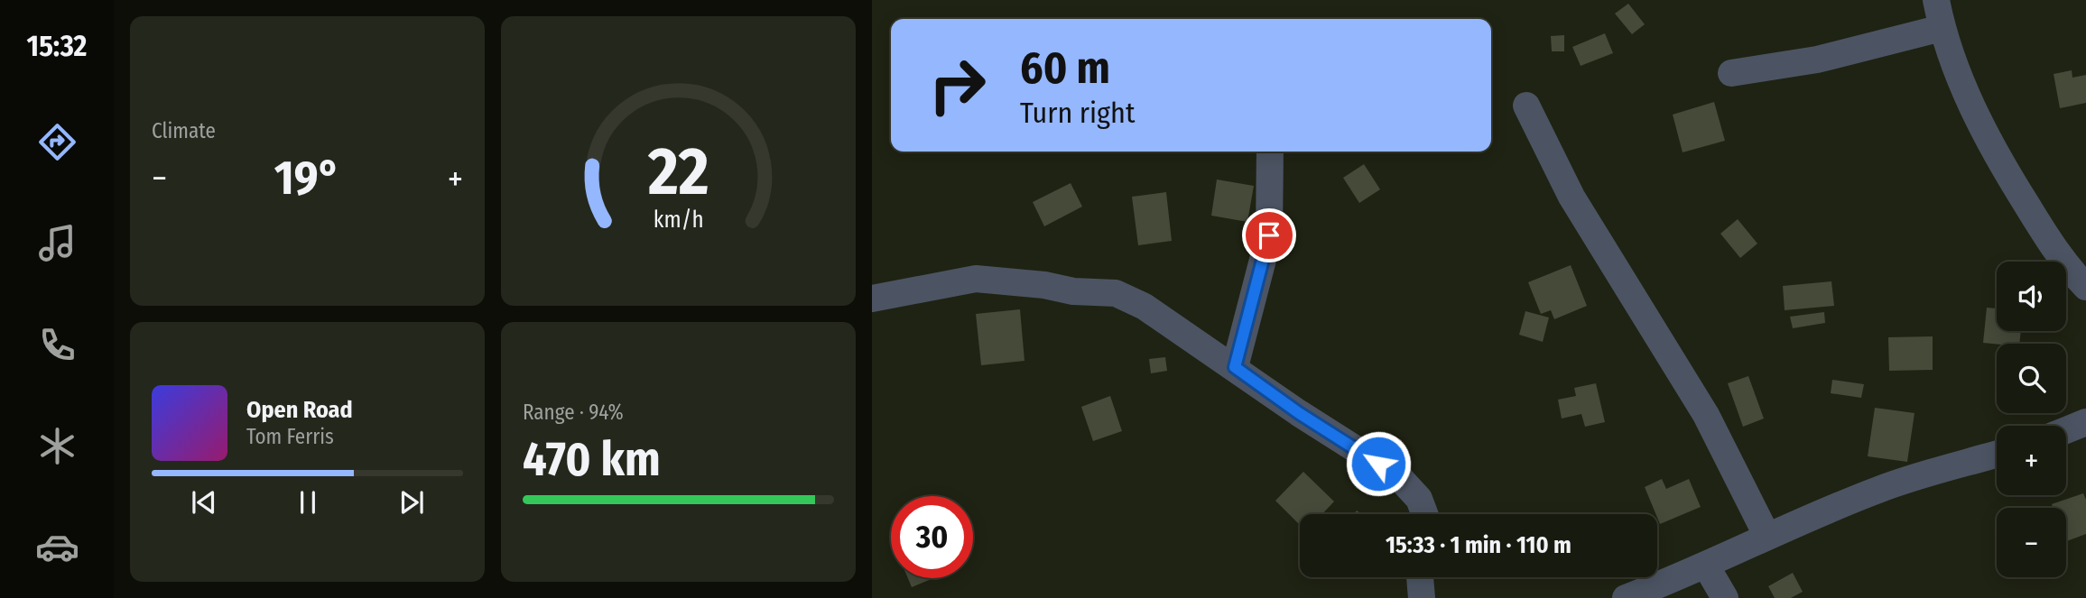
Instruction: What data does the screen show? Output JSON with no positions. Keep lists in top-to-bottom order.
{
  "page": {
    "tabs": "15:32",
    "tile": [
      "Climate",
      ["Range · 94%", "470 km"]
    ],
    "turn": ["60 m", "Turn right"],
    "heat": ["−", "19°", "+"],
    "map_buttons": ["+", "−"],
    "song": ["Open Road", "Tom Ferris"],
    "limit": "30",
    "trip": "15:33 · 1 min · 110 m",
    "gauge": ["22", "km/h"]
  }
}
